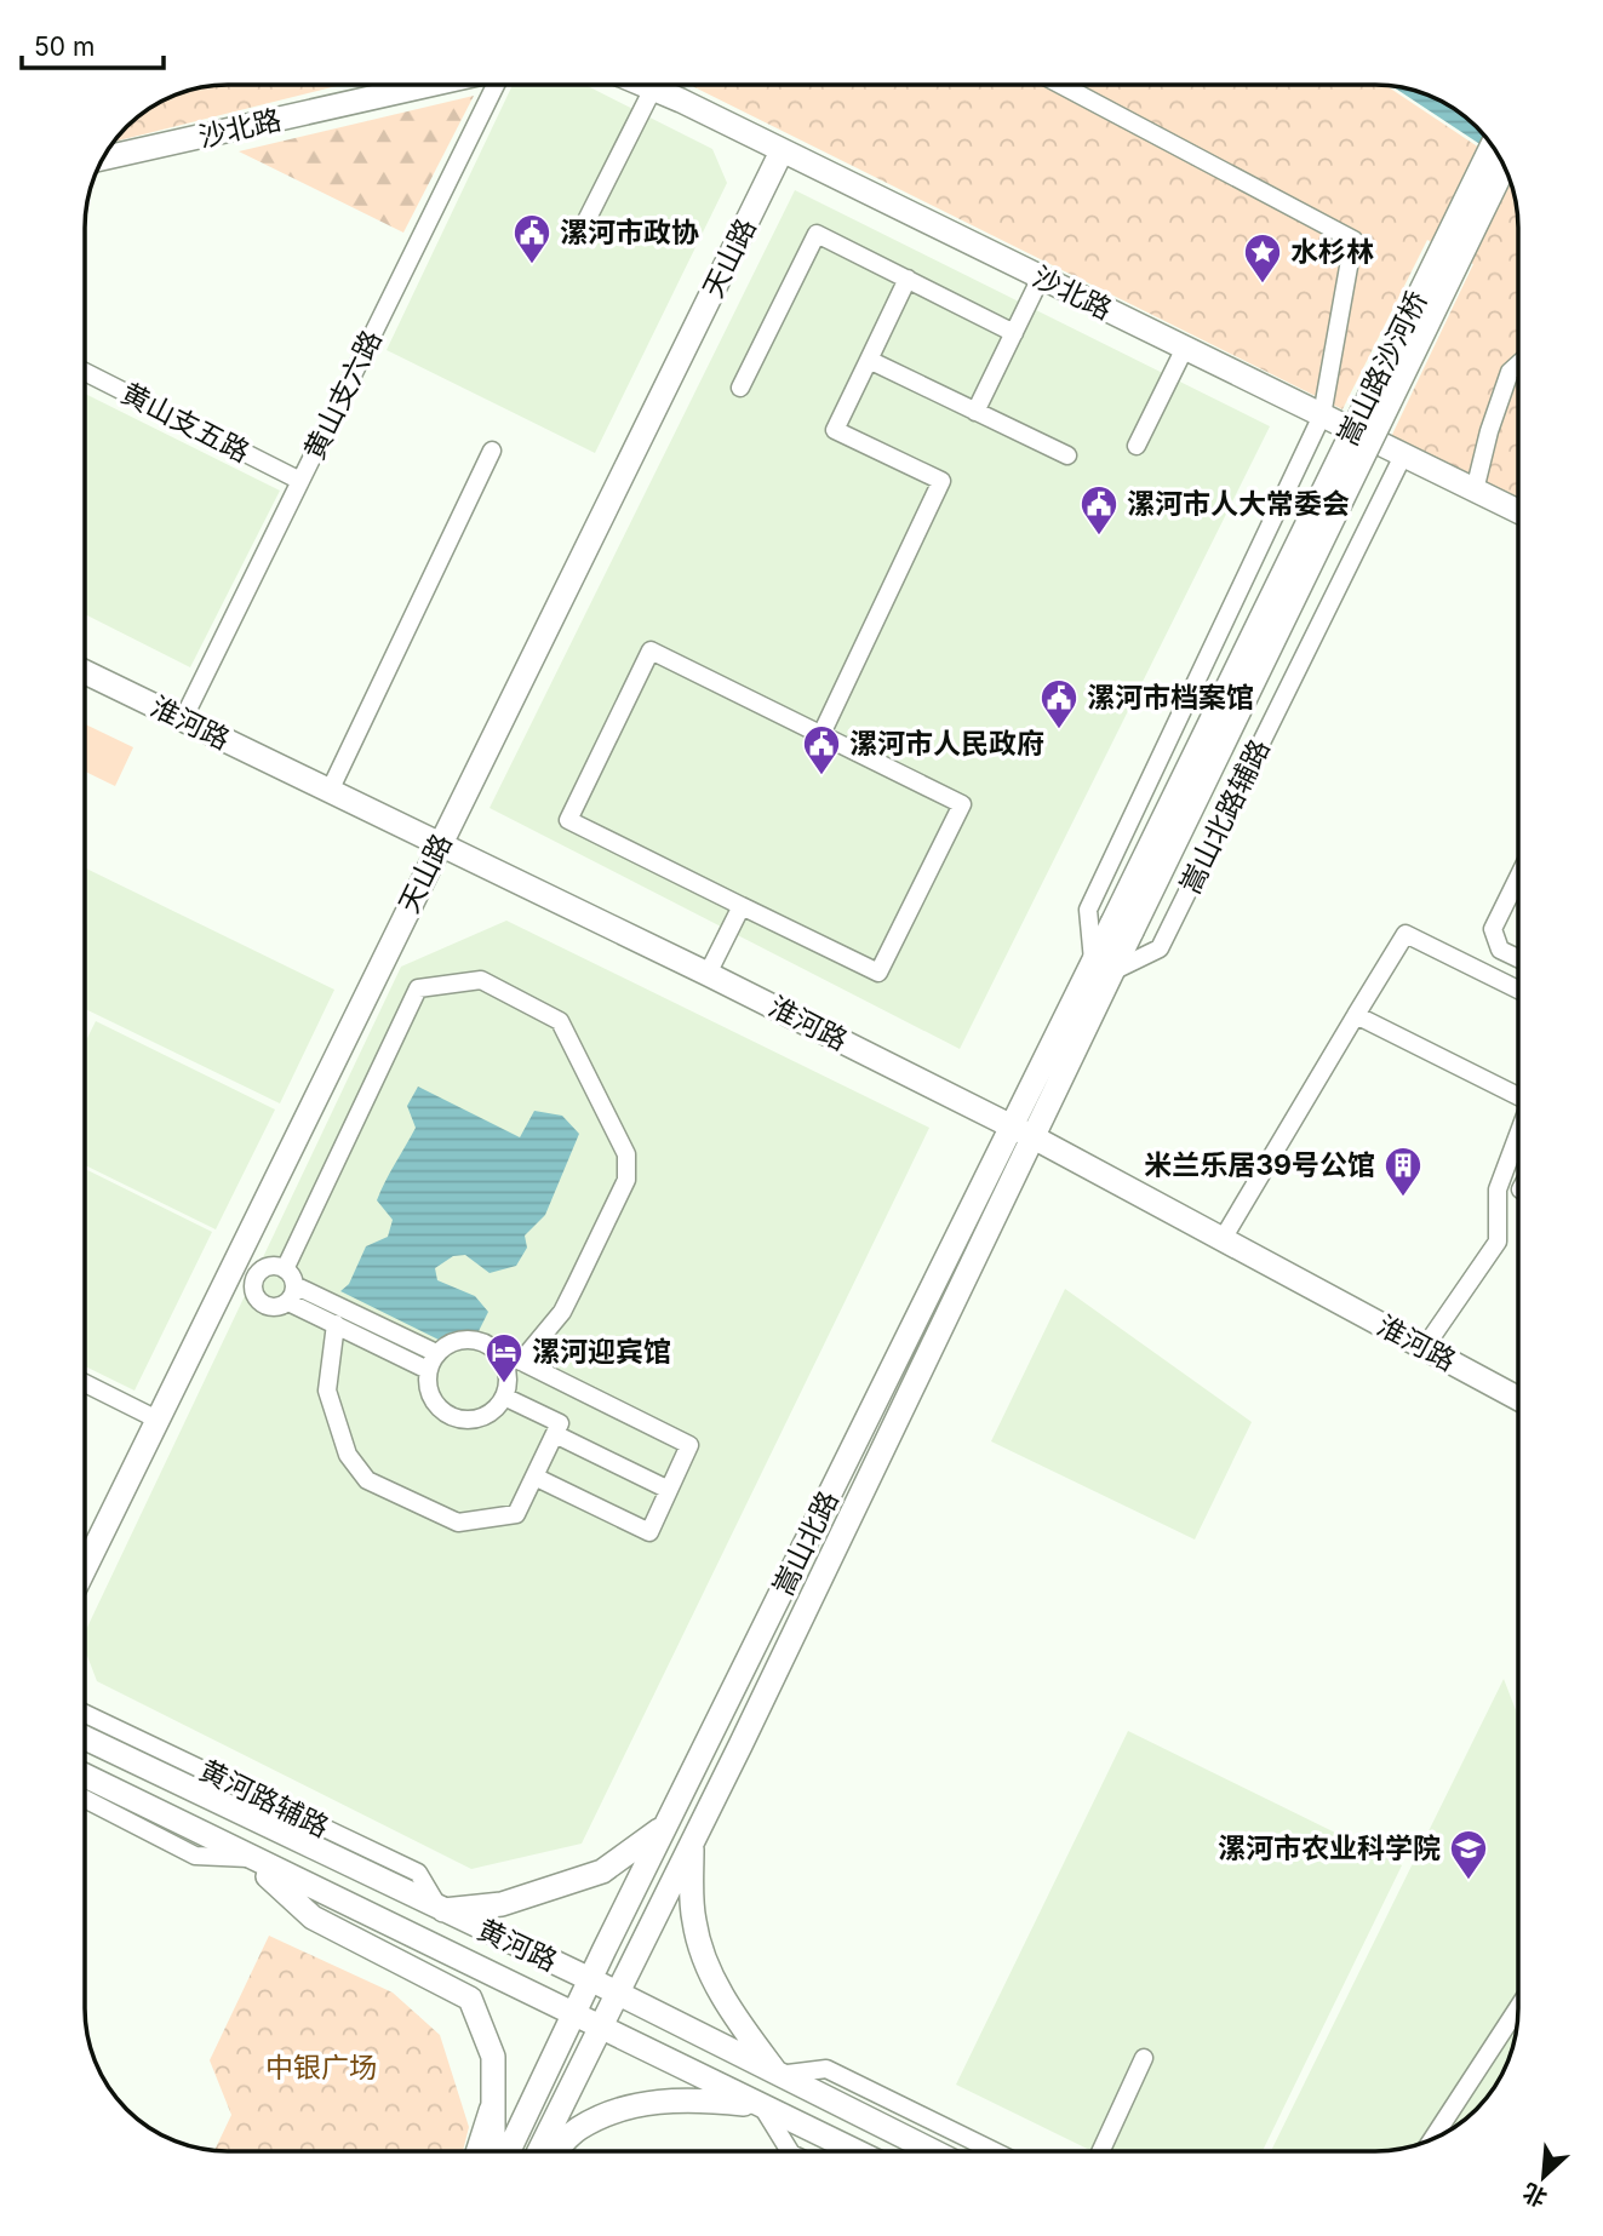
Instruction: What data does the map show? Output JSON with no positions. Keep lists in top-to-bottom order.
{
  "streets": {
    "main road": [
      "沙北路",
      "天山路",
      "嵩山路沙河桥",
      "淮河路",
      "嵩山北路",
      "黄河路"
    ],
    "street": [
      "黄山支六路",
      "黄山支五路",
      "嵩山北路辅路",
      "黄河路辅路"
    ]
  },
  "crossings": [
    ["沙北路", "天山路"],
    ["沙北路", "嵩山北路辅路"],
    ["天山路", "淮河路"],
    ["嵩山路沙河桥", "嵩山北路"],
    ["黄山支六路", "黄山支五路"],
    ["黄山支六路", "淮河路"],
    ["淮河路", "嵩山北路"],
    ["嵩山北路辅路", "嵩山北路"],
    ["嵩山北路", "黄河路"],
    ["黄河路辅路", "黄河路"]
  ],
  "parks": ["中银广场"],
  "places": {
    "public building": [
      "漯河市政协",
      "漯河市人大常委会",
      "漯河市档案馆",
      "漯河市人民政府"
    ],
    "place": ["水杉林"],
    "building": ["米兰乐居39号公馆"],
    "hotel": ["漯河迎宾馆"],
    "school or university": ["漯河市农业科学院"]
  },
  "scale_bar": "50 m",
  "north": "bottom left"
}
